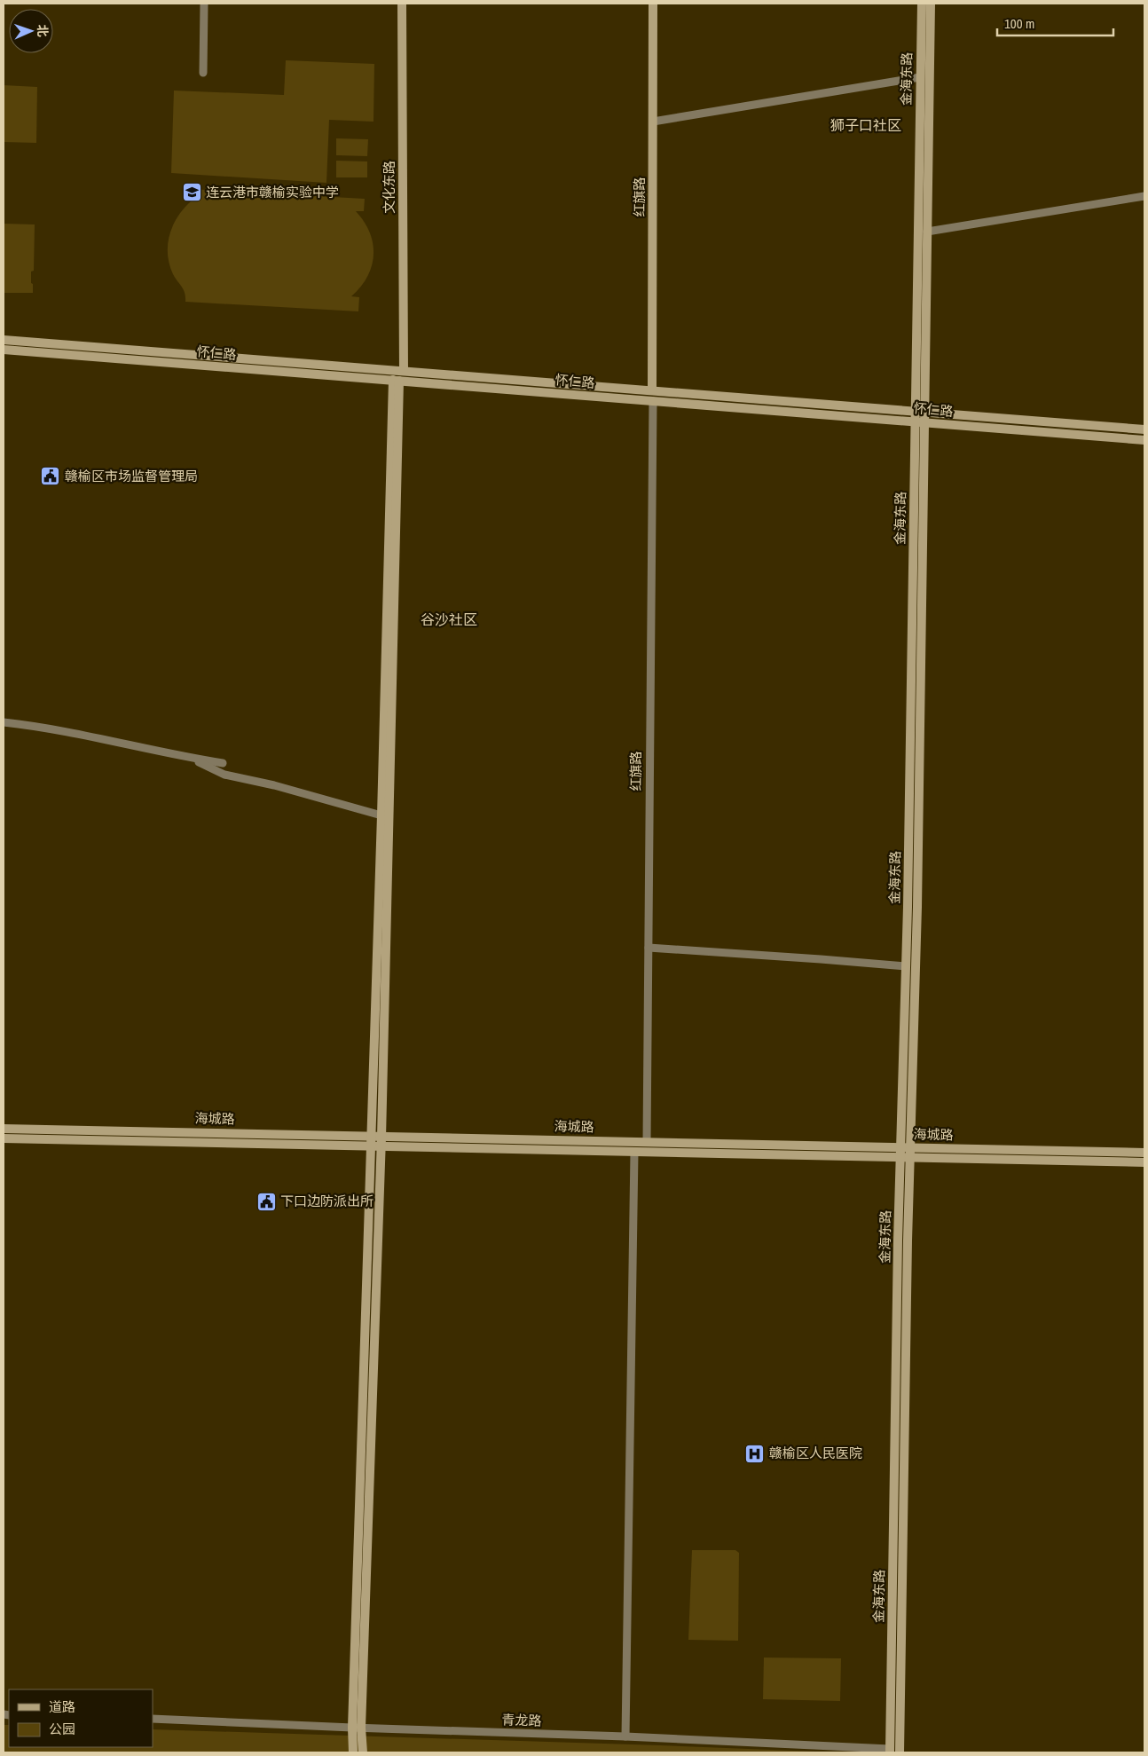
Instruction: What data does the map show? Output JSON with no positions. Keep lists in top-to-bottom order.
{
  "streets": {
    "main road": [
      "金海东路",
      "文化东路",
      "红旗路",
      "怀仁路",
      "海城路"
    ],
    "street": ["青龙路"]
  },
  "crossings": [
    ["金海东路", "怀仁路"],
    ["金海东路", "海城路"],
    ["金海东路", "青龙路"],
    ["文化东路", "怀仁路"],
    ["红旗路", "怀仁路"],
    ["红旗路", "海城路"]
  ],
  "districts": ["狮子口社区", "谷沙社区"],
  "places": {
    "school or university": ["连云港市赣榆实验中学"],
    "public building": ["赣榆区市场监督管理局", "下口边防派出所"],
    "hospital": ["赣榆区人民医院"]
  },
  "legend": ["道路", "公园"],
  "scale_bar": "100 m",
  "north": "right"
}
